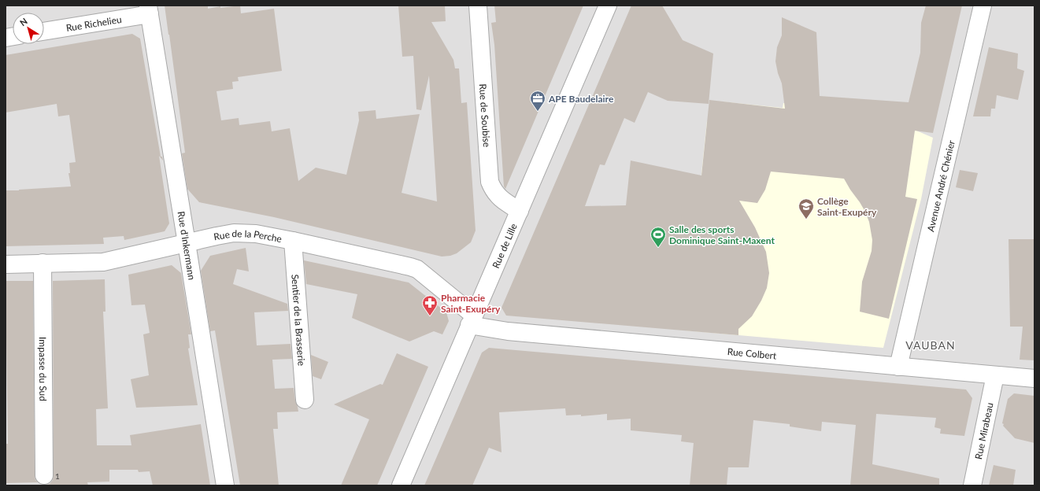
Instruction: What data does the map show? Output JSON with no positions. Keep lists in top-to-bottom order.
{
  "streets": {
    "street": [
      "Rue Richelieu",
      "Rue de Soubise",
      "Avenue André Chénier",
      "Rue de la Perche",
      "Rue d'Inkermann",
      "Rue de Lille",
      "Sentier de la Brasserie",
      "Rue Colbert",
      "Impasse du Sud",
      "Rue Mirabeau"
    ]
  },
  "crossings": [
    ["Rue Richelieu", "Rue d'Inkermann"],
    ["Rue de Soubise", "Rue de Lille"],
    ["Avenue André Chénier", "Rue Colbert"],
    ["Rue de la Perche", "Rue d'Inkermann"],
    ["Rue de la Perche", "Rue de Lille"],
    ["Rue de la Perche", "Sentier de la Brasserie"],
    ["Rue de la Perche", "Rue Colbert"],
    ["Rue de la Perche", "Impasse du Sud"],
    ["Rue de Lille", "Rue Colbert"],
    ["Rue Colbert", "Rue Mirabeau"]
  ],
  "districts": ["VAUBAN"],
  "places": {
    "office": ["APE Baudelaire"],
    "school or university": ["Collège Saint-Exupéry"],
    "sports": ["Salle des sports Dominique Saint-Maxent"],
    "pharmacy": ["Pharmacie Saint-Exupéry"]
  },
  "house_numbers": ["1"],
  "north": "top left"
}
